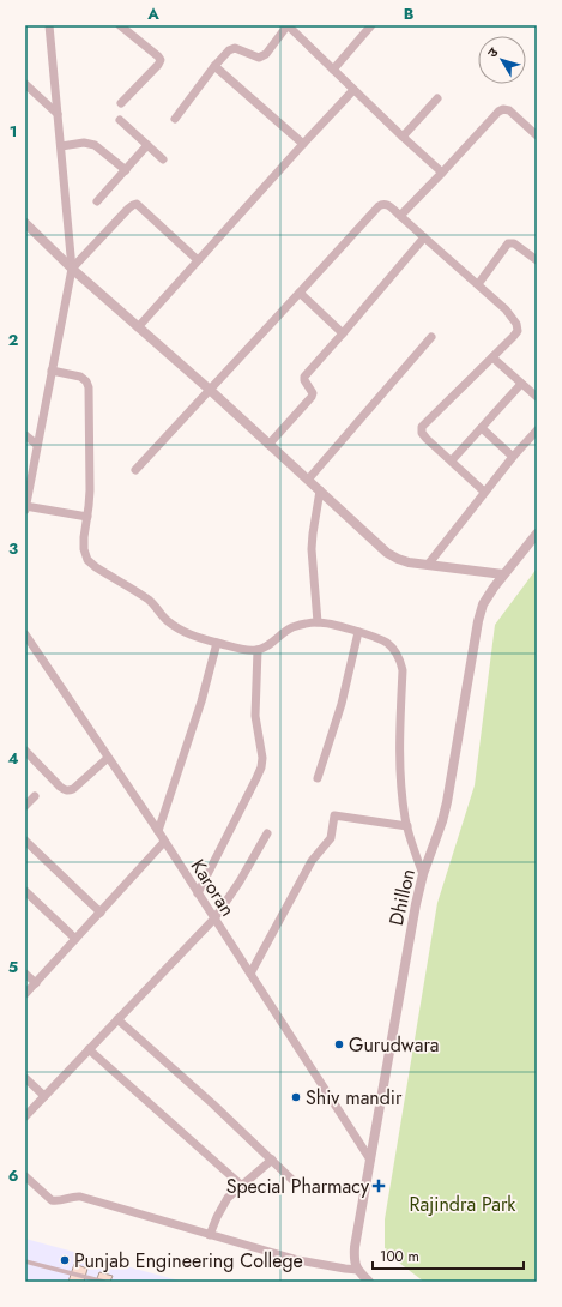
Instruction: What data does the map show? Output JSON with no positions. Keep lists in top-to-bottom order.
{
  "streets": {
    "street": ["Karoran", "Dhillon"]
  },
  "crossings": [
    ["Karoran", "Dhillon"]
  ],
  "parks": ["Rajindra Park"],
  "places": {
    "other": ["Gurudwara", "Shiv mandir", "Punjab Engineering College"],
    "health": ["Special Pharmacy"]
  },
  "scale_bar": "100 m",
  "north": "top left",
  "grid": {
    "columns": ["A", "B"],
    "rows": [
      "1",
      "2",
      "3",
      "4",
      "5",
      "6"
    ]
  }
}
